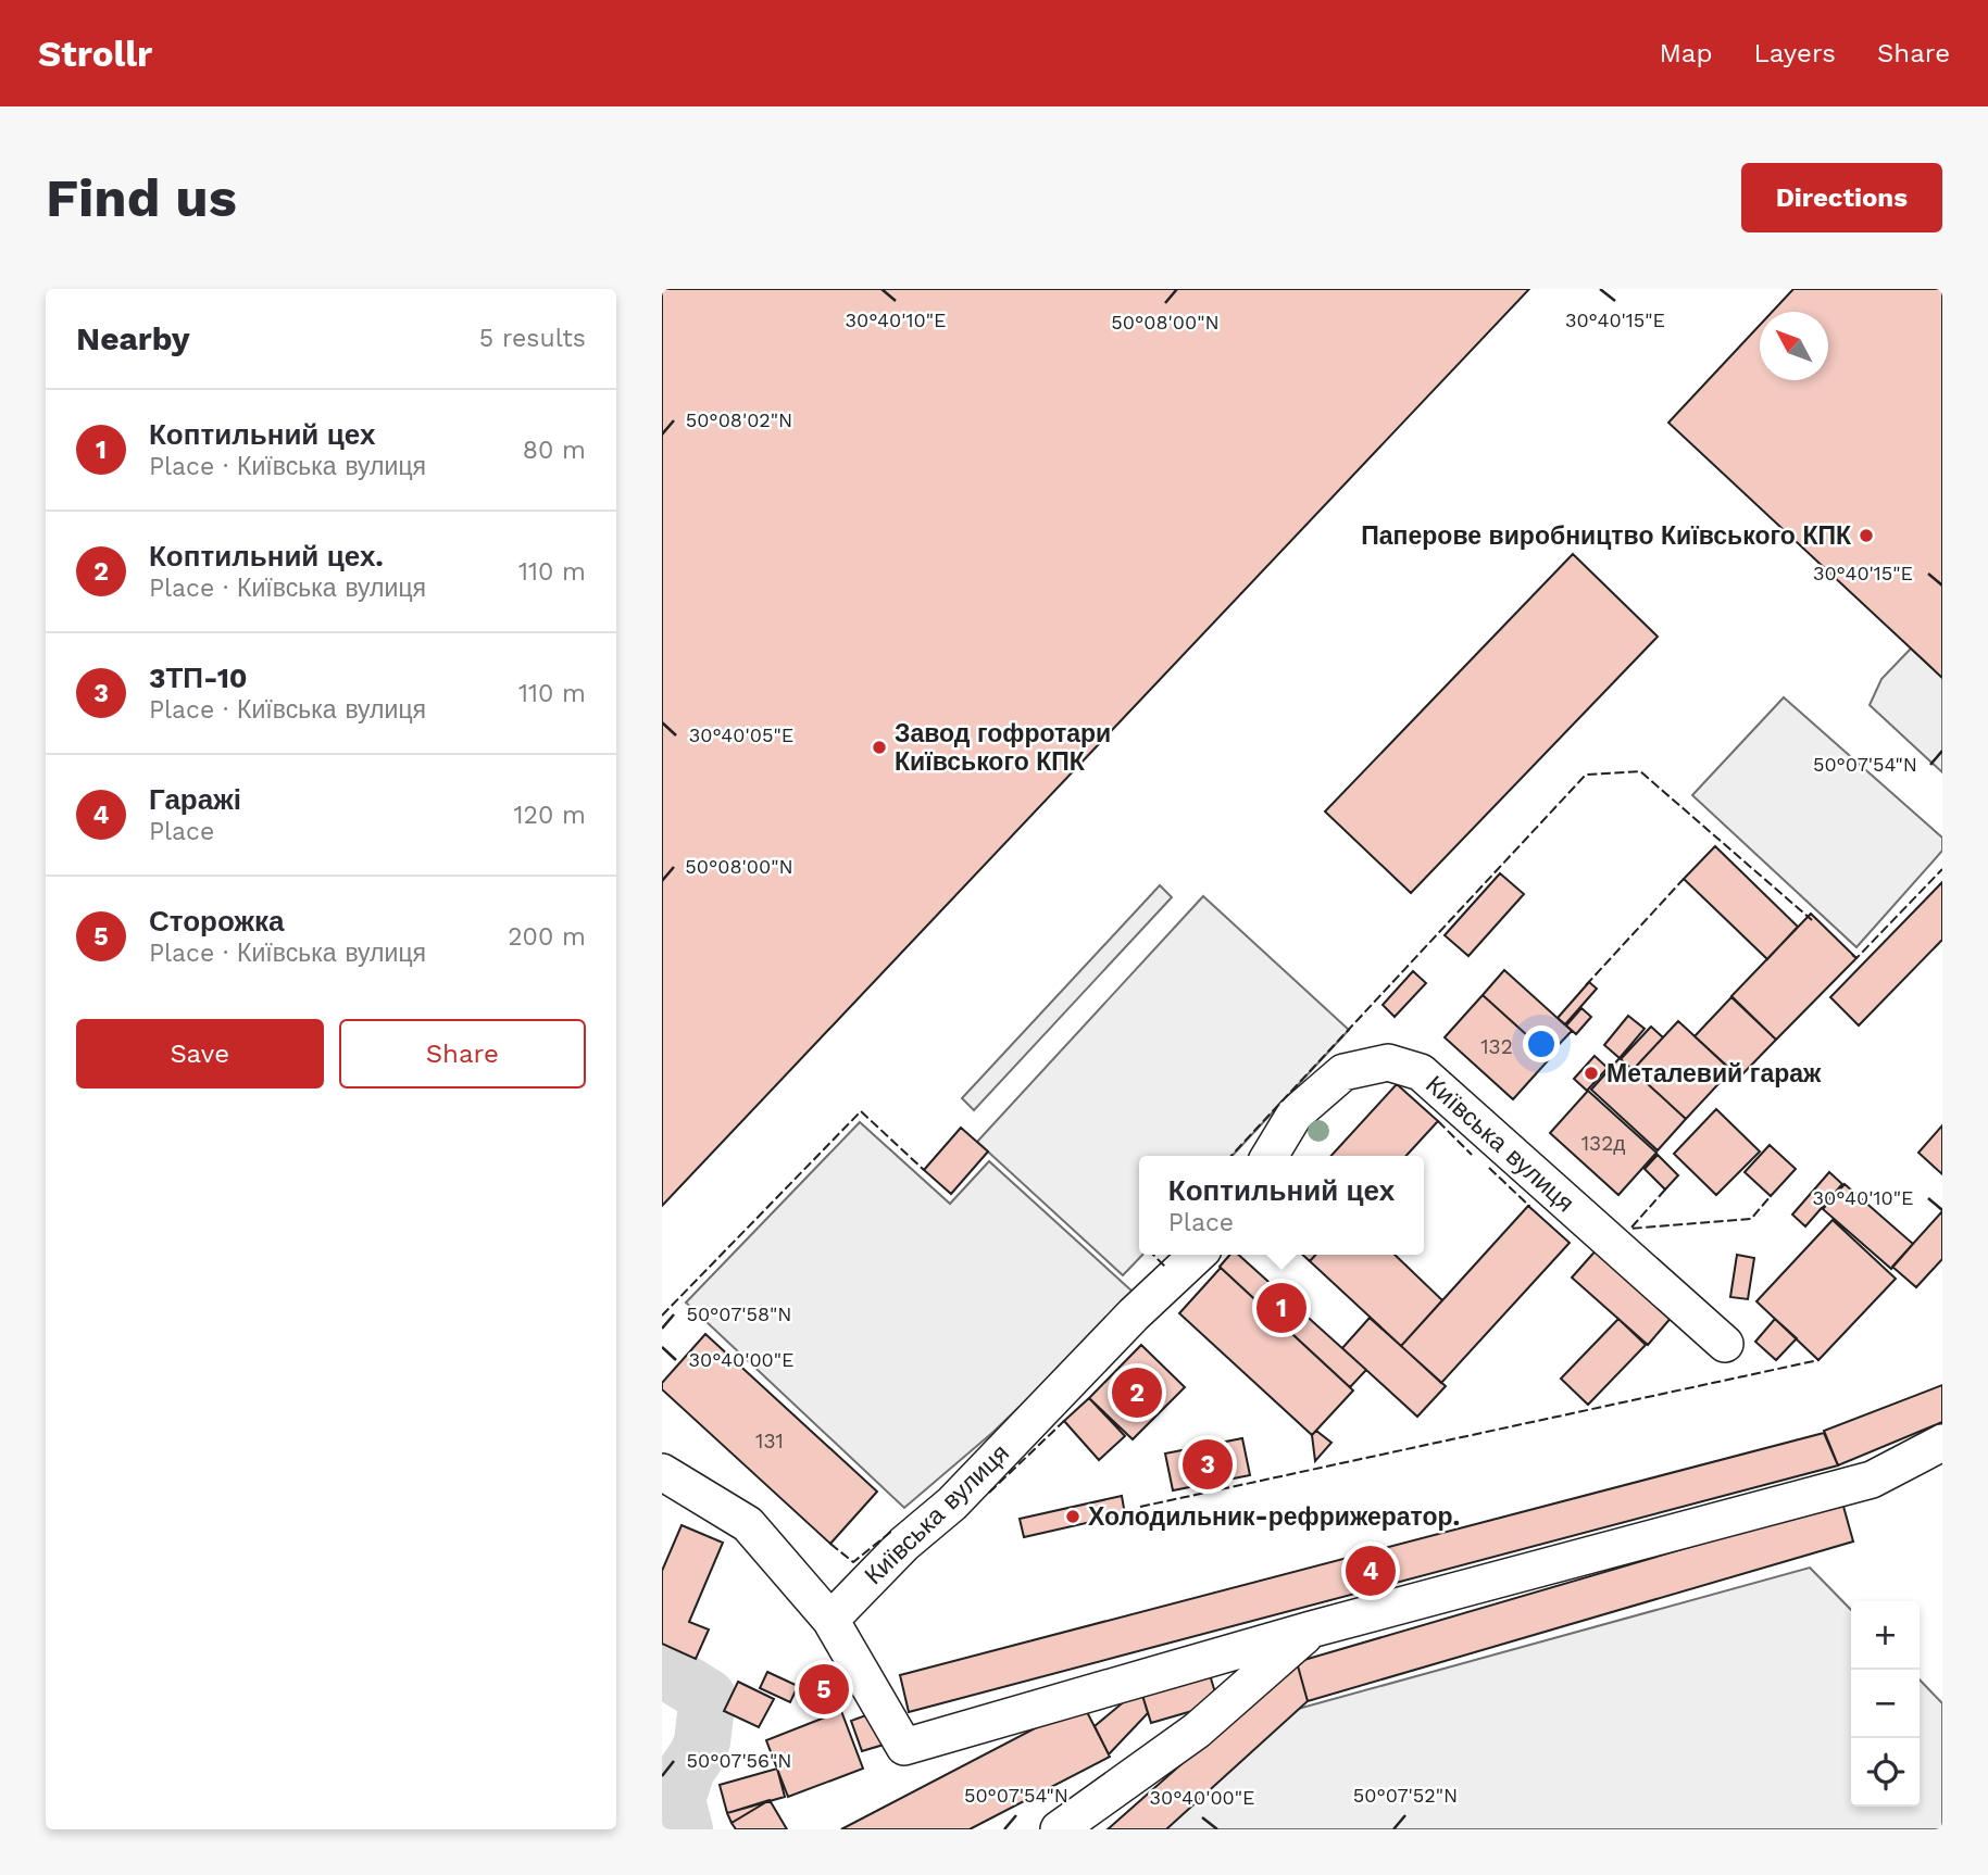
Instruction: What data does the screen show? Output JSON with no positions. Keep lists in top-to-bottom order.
{
  "streets": {
    "street": ["Київська вулиця"]
  },
  "places": [
    "Паперове виробництво Київського КПК",
    "Завод гофротари Київського КПК",
    "Металевий гараж",
    "Холодильник-рефрижератор."
  ],
  "house_numbers": ["132", "132д", "131"],
  "north": "top left",
  "page": {
    "header": "Strollr",
    "nav": ["Map", "Layers", "Share"],
    "buttons": [
      "Directions",
      ["Save", "Share"]
    ],
    "title": "Find us",
    "heading": ["Nearby", "5 results"],
    "list": [
      {
        "mark": "1",
        "name": "Коптильний цех",
        "note": "Place · Київська вулиця",
        "value": "80 m"
      },
      {
        "mark": "2",
        "name": "Коптильний цех.",
        "note": "Place · Київська вулиця",
        "value": "110 m"
      },
      {
        "mark": "3",
        "name": "3ТП-10",
        "note": "Place · Київська вулиця",
        "value": "110 m"
      },
      {
        "mark": "4",
        "name": "Гаражі",
        "note": "Place",
        "value": "120 m"
      },
      {
        "mark": "5",
        "name": "Сторожка",
        "note": "Place · Київська вулиця",
        "value": "200 m"
      }
    ],
    "popup": ["Коптильний цех", "Place"],
    "pins": [
      "1",
      "2",
      "3",
      "4",
      "5"
    ],
    "map_buttons": ["+", "−"]
  },
  "coordinates": [
    "30°40'10\"E",
    "30°40'15\"E",
    "50°08'00\"N",
    "50°08'02\"N",
    "30°40'05\"E",
    "50°07'54\"N",
    "50°07'58\"N",
    "30°40'00\"E",
    "50°07'56\"N",
    "50°07'52\"N"
  ]
}
